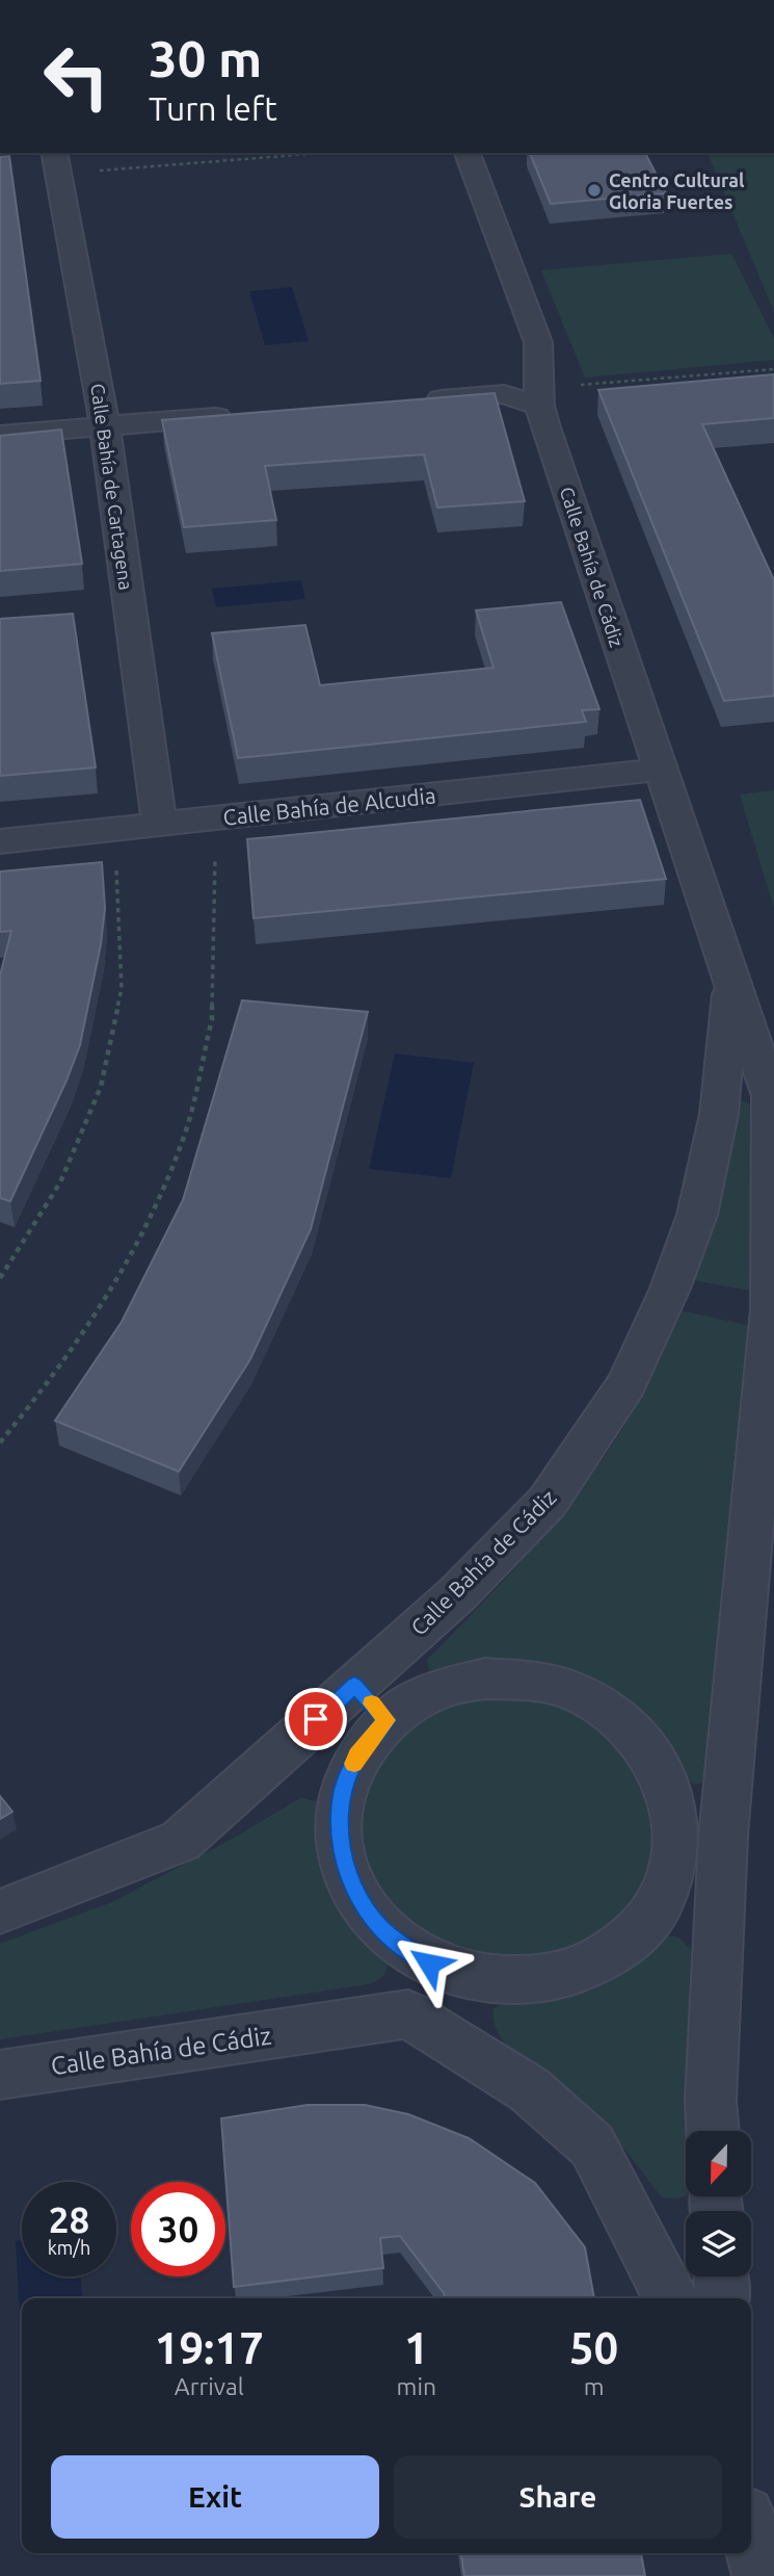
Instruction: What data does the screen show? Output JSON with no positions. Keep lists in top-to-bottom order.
{
  "streets": {
    "street": ["Calle Bahía de Cartagena", "Calle Bahía de Cádiz", "Calle Bahía de Alcudia"]
  },
  "crossings": [
    ["Calle Bahía de Cartagena", "Calle Bahía de Alcudia"],
    ["Calle Bahía de Cádiz", "Calle Bahía de Alcudia"]
  ],
  "places": ["Centro Cultural Gloria Fuertes"],
  "north": "bottom",
  "page": {
    "turn": ["30 m", "Turn left"],
    "speed": "28 km/h",
    "limit": "30",
    "eta": [
      "19:17",
      "Arrival",
      "1",
      "min",
      "50",
      "m"
    ],
    "buttons": ["Exit", "Share"]
  }
}
